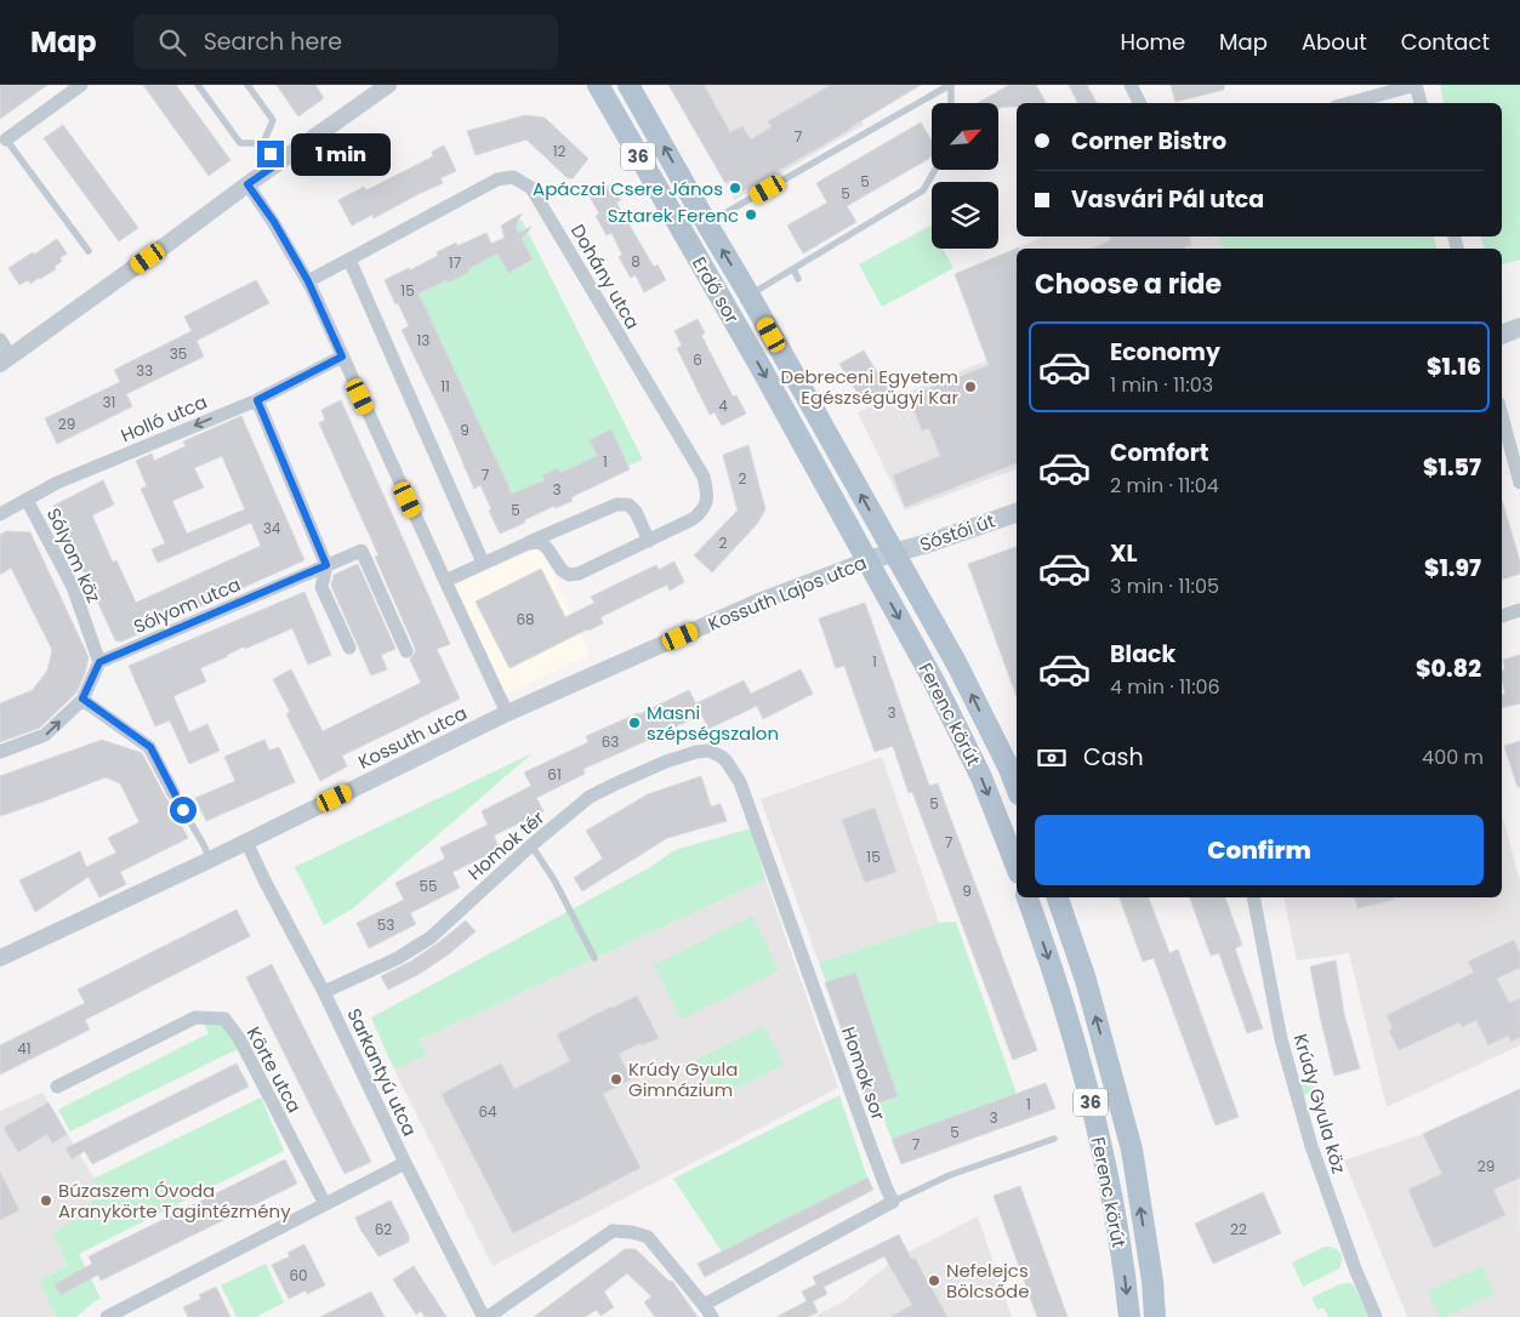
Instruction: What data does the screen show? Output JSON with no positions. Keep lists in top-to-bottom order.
{
  "streets": {
    "main road": [
      "36",
      "Erdő sor",
      "Sóstói út",
      "Kossuth Lajos utca",
      "Ferenc körút"
    ],
    "street": [
      "Dohány utca",
      "Holló utca",
      "Sólyom köz",
      "Sólyom utca",
      "Kossuth utca",
      "Homok tér",
      "Körte utca",
      "Sarkantyú utca",
      "Homok sor",
      "Krúdy Gyula köz"
    ]
  },
  "crossings": [
    ["Erdő sor", "Sóstói út"],
    ["Erdő sor", "Kossuth Lajos utca"],
    ["Erdő sor", "Ferenc körút"],
    ["Holló utca", "Sólyom köz"],
    ["Sóstói út", "Kossuth Lajos utca"],
    ["Sóstói út", "Ferenc körút"],
    ["Sólyom köz", "Sólyom utca"],
    ["Kossuth Lajos utca", "Ferenc körút"],
    ["Kossuth Lajos utca", "Kossuth utca"],
    ["Kossuth utca", "Sarkantyú utca"],
    ["Homok tér", "Sarkantyú utca"],
    ["Homok tér", "Homok sor"]
  ],
  "one_way": ["Holló utca"],
  "places": [
    "Apáczai Csere János",
    "Sztarek Ferenc",
    "Debreceni Egyetem Egészségügyi Kar",
    "Masni szépségszalon",
    "Krúdy Gyula Gimnázium",
    "Búzaszem Óvoda Aranykörte Tagintézmény",
    "Nefelejcs Bölcsőde"
  ],
  "house_numbers": [
    "7",
    "12",
    "5",
    "5",
    "8",
    "17",
    "15",
    "13",
    "35",
    "6",
    "33",
    "11",
    "31",
    "4",
    "29",
    "9",
    "1",
    "7",
    "2",
    "3",
    "5",
    "34",
    "2",
    "68",
    "1",
    "3",
    "63",
    "61",
    "5",
    "7",
    "15",
    "55",
    "9",
    "53",
    "41",
    "1",
    "64",
    "3",
    "5",
    "7",
    "29",
    "62",
    "22",
    "60"
  ],
  "north": "top right",
  "page": {
    "header": "Map",
    "search": "Search here",
    "nav": [
      "Home",
      "Map",
      "About",
      "Contact"
    ],
    "banner": ["Corner Bistro", "Vasvári Pál utca"],
    "bubble": "1 min",
    "heading": "Choose a ride",
    "list": [
      {
        "name": "Economy",
        "note": "1 min · 11:03",
        "value": "$1.16"
      },
      {
        "name": "Comfort",
        "note": "2 min · 11:04",
        "value": "$1.57"
      },
      {
        "name": "XL",
        "note": "3 min · 11:05",
        "value": "$1.97"
      },
      {
        "name": "Black",
        "note": "4 min · 11:06",
        "value": "$0.82"
      }
    ],
    "pay": ["Cash", "400 m"],
    "buttons": "Confirm"
  }
}
